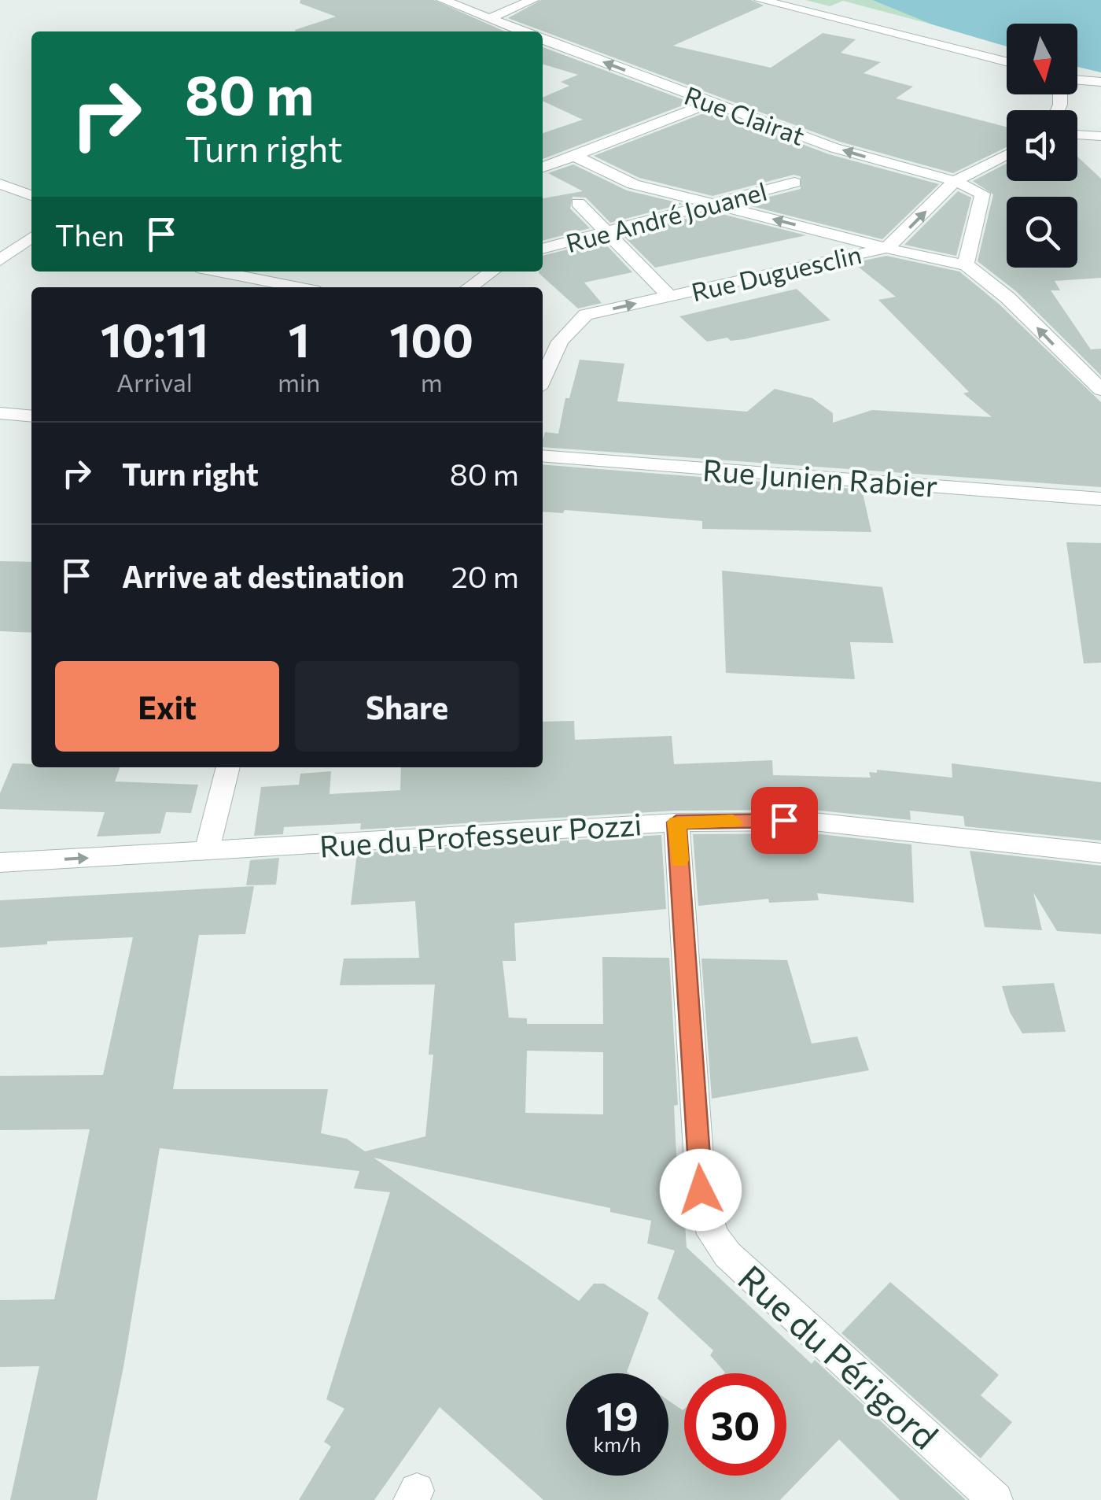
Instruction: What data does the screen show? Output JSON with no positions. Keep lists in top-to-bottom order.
{
  "streets": {
    "street": [
      "Rue Clairat",
      "Rue André Jouanel",
      "Rue Duguesclin",
      "Rue Junien Rabier",
      "Rue du Professeur Pozzi",
      "Rue du Périgord"
    ]
  },
  "crossings": [
    ["Rue Clairat", "Rue Duguesclin"],
    ["Rue du Professeur Pozzi", "Rue du Périgord"]
  ],
  "north": "bottom",
  "page": {
    "turn": ["80 m", "Turn right"],
    "then": "Then",
    "eta": [
      "10:11",
      "Arrival",
      "1",
      "min",
      "100",
      "m"
    ],
    "list": [
      {
        "name": "Turn right",
        "value": "80 m"
      },
      {
        "name": "Arrive at destination",
        "value": "20 m"
      }
    ],
    "buttons": ["Exit", "Share"],
    "speed": "19 km/h",
    "limit": "30"
  }
}
